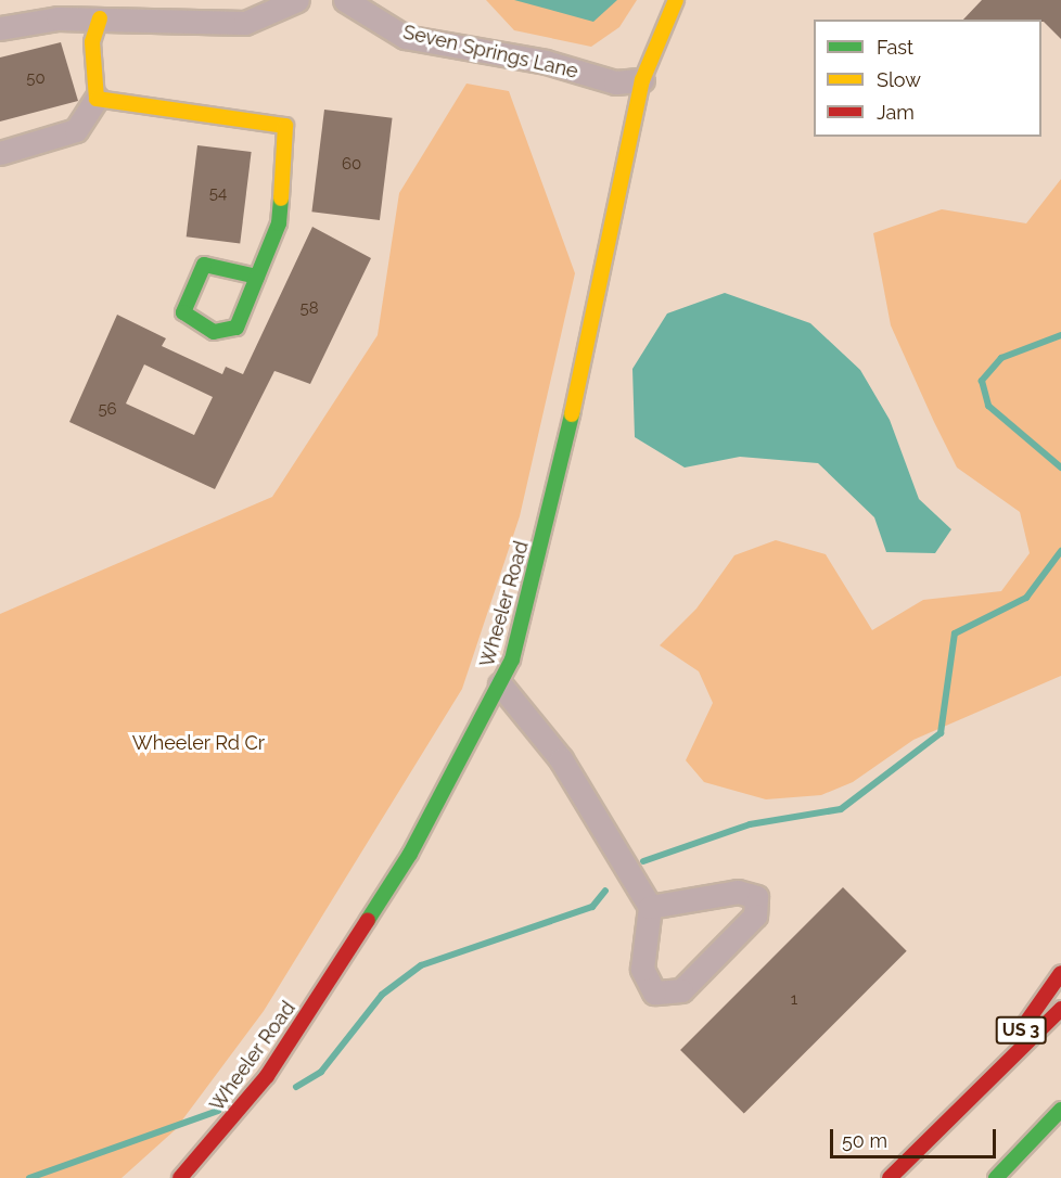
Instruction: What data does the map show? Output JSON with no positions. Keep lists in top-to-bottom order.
{
  "streets": {
    "main road": ["Wheeler Road", "US 3"],
    "street": ["Seven Springs Lane"]
  },
  "crossings": [
    ["Seven Springs Lane", "Wheeler Road"]
  ],
  "parks": ["Wheeler Rd Cr"],
  "house_numbers": [
    "50",
    "60",
    "54",
    "58",
    "56",
    "1"
  ],
  "legend": ["Fast", "Slow", "Jam"],
  "scale_bar": "50 m"
}
